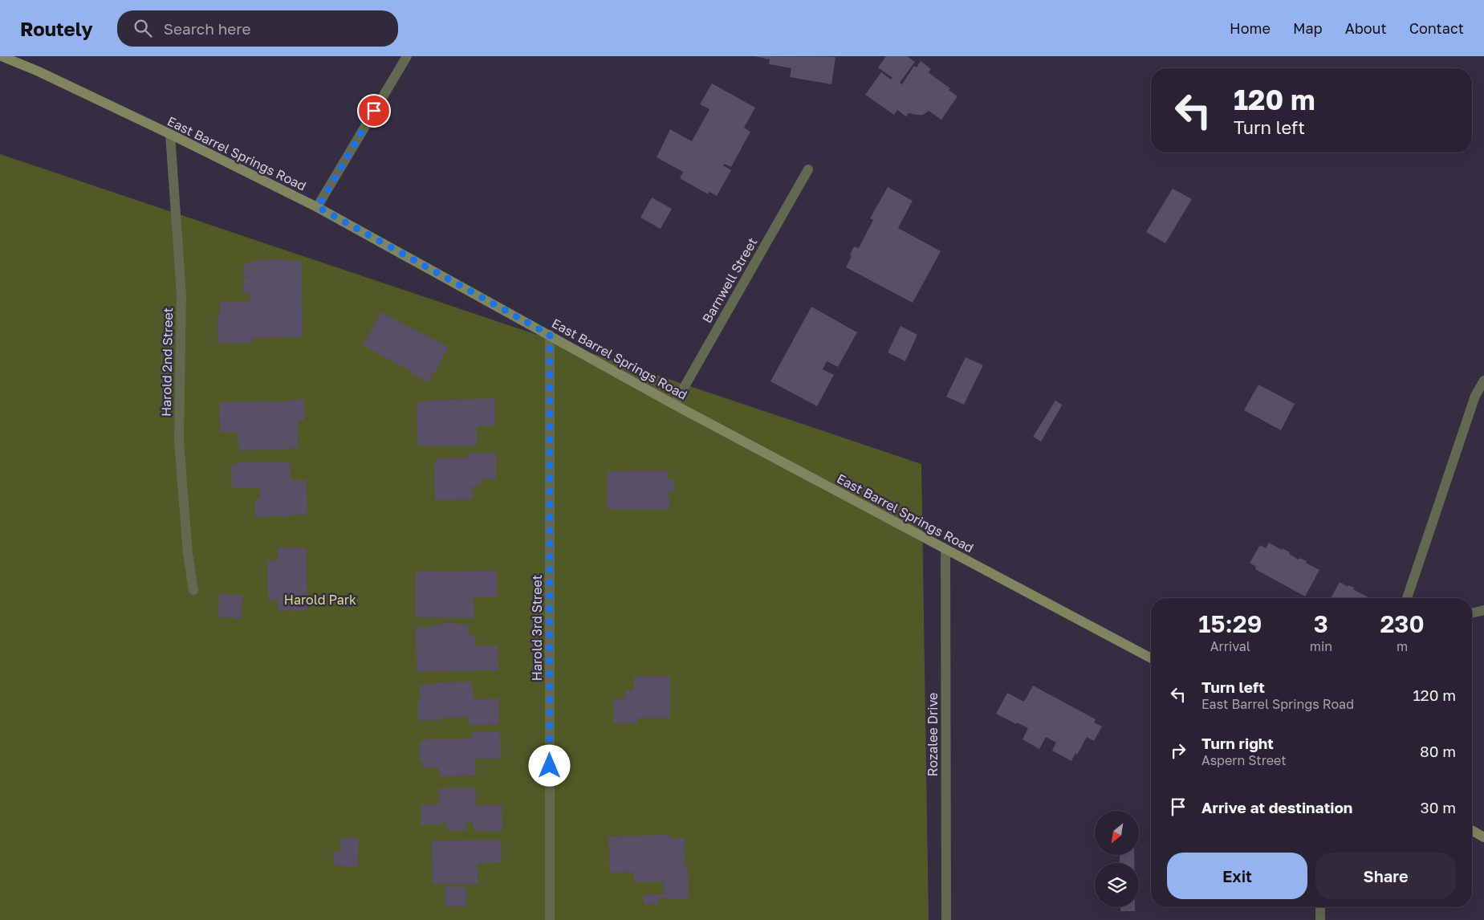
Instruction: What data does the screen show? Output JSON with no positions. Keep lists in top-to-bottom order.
{
  "streets": {
    "street": [
      "East Barrel Springs Road",
      "Barnwell Street",
      "Harold 2nd Street",
      "Harold 3rd Street",
      "Rozalee Drive"
    ]
  },
  "crossings": [
    ["East Barrel Springs Road", "Barnwell Street"],
    ["East Barrel Springs Road", "Harold 2nd Street"],
    ["East Barrel Springs Road", "Harold 3rd Street"],
    ["East Barrel Springs Road", "Rozalee Drive"]
  ],
  "parks": ["Harold Park"],
  "north": "bottom left",
  "page": {
    "header": "Routely",
    "search": "Search here",
    "nav": [
      "Home",
      "Map",
      "About",
      "Contact"
    ],
    "turn": ["120 m", "Turn left"],
    "eta": [
      "15:29",
      "Arrival",
      "3",
      "min",
      "230",
      "m"
    ],
    "list": [
      {
        "name": "Turn left",
        "note": "East Barrel Springs Road",
        "value": "120 m"
      },
      {
        "name": "Turn right",
        "note": "Aspern Street",
        "value": "80 m"
      },
      {
        "name": "Arrive at destination",
        "value": "30 m"
      }
    ],
    "buttons": ["Exit", "Share"]
  }
}
